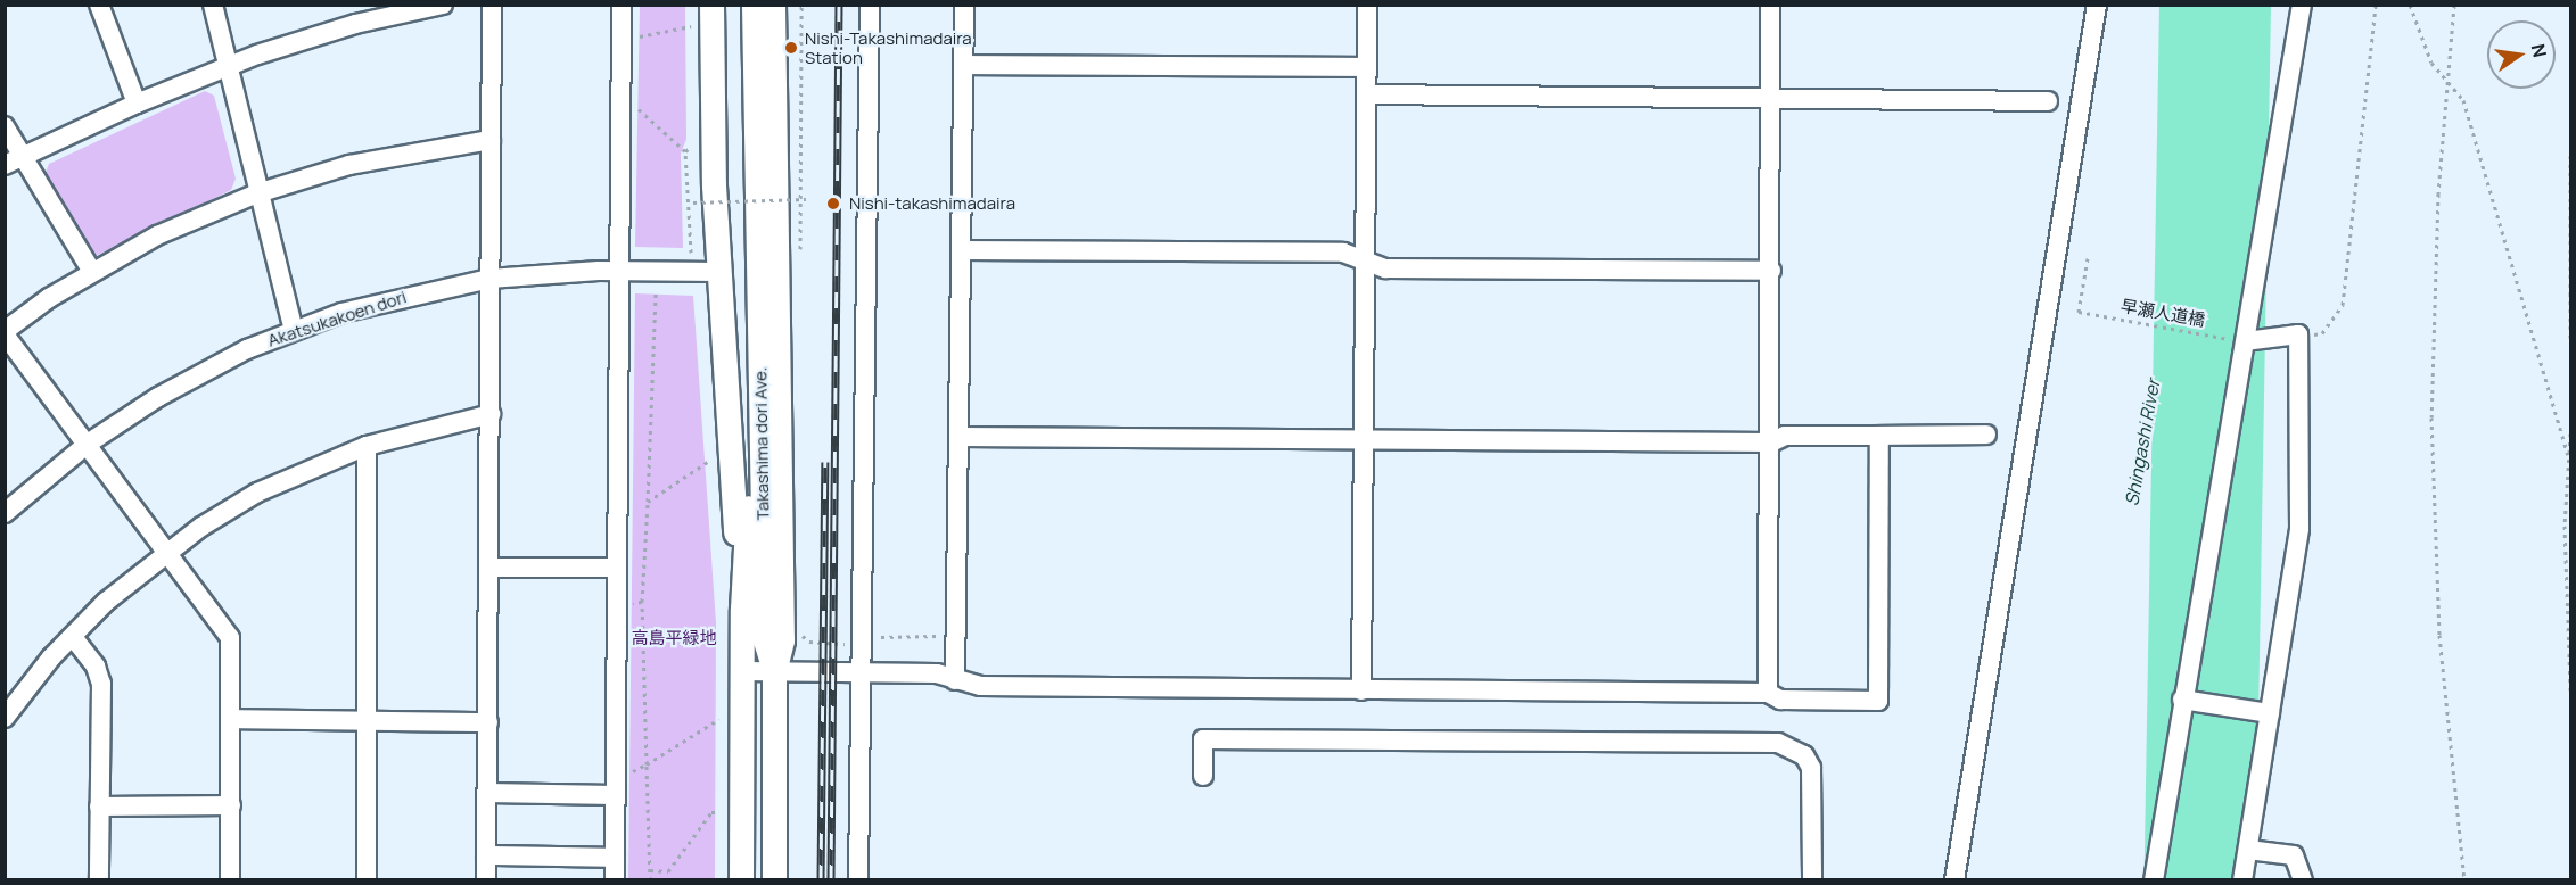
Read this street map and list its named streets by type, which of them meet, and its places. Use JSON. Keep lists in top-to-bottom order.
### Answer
{
  "streets": {
    "main road": ["Takashima dori Ave."],
    "street": ["Akatsukakoen dori"],
    "path": ["早瀬人道橋"]
  },
  "water": ["Shingashi River"],
  "parks": ["高島平緑地"],
  "places": ["Nishi-Takashimadaira Station", "Nishi-takashimadaira"],
  "north": "right"
}
